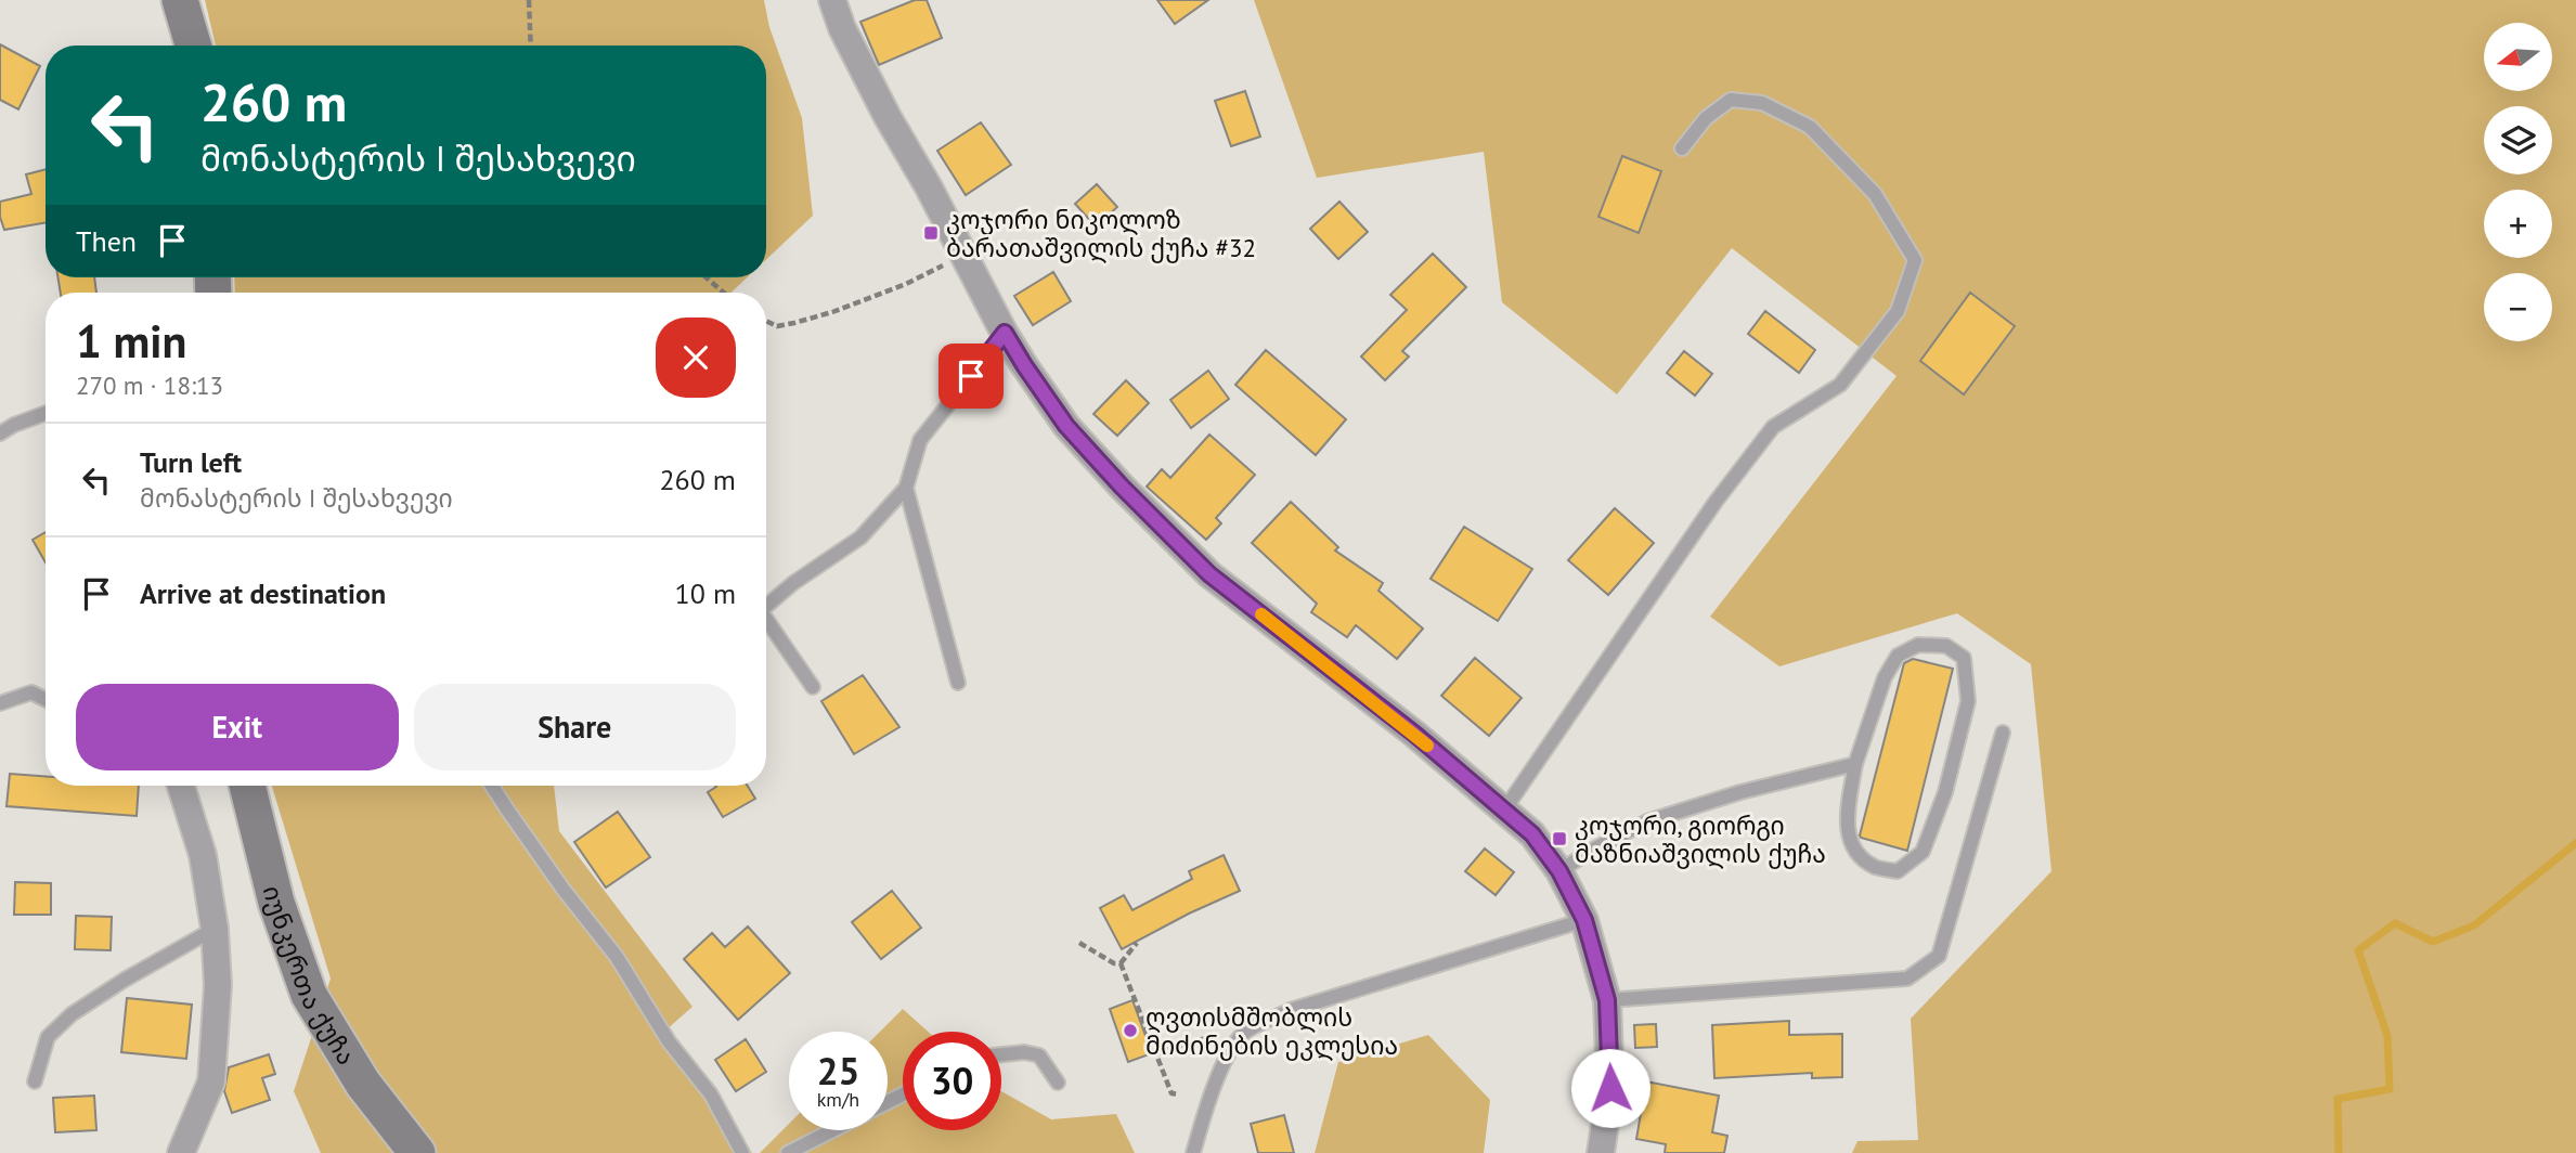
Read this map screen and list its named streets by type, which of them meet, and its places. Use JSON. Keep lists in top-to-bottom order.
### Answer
{
  "streets": {
    "main road": ["იუნკერთა ქუჩა"]
  },
  "places": {
    "transit": ["კოჯორი ნიკოლოზ ბარათაშვილის ქუჩა #32", "კოჯორი, გიორგი მაზნიაშვილის ქუჩა"],
    "other": ["ღვთისმშობლის მიძინების ეკლესია"]
  },
  "north": "left",
  "page": {
    "map_buttons": ["+", "−"],
    "turn": ["260 m", "მონასტერის I შესახვევი"],
    "then": "Then",
    "heading": ["1 min", "270 m · 18:13"],
    "list": [
      {
        "name": "Turn left",
        "note": "მონასტერის I შესახვევი",
        "value": "260 m"
      },
      {
        "name": "Arrive at destination",
        "value": "10 m"
      }
    ],
    "buttons": ["Exit", "Share"],
    "speed": "25 km/h",
    "limit": "30"
  }
}
